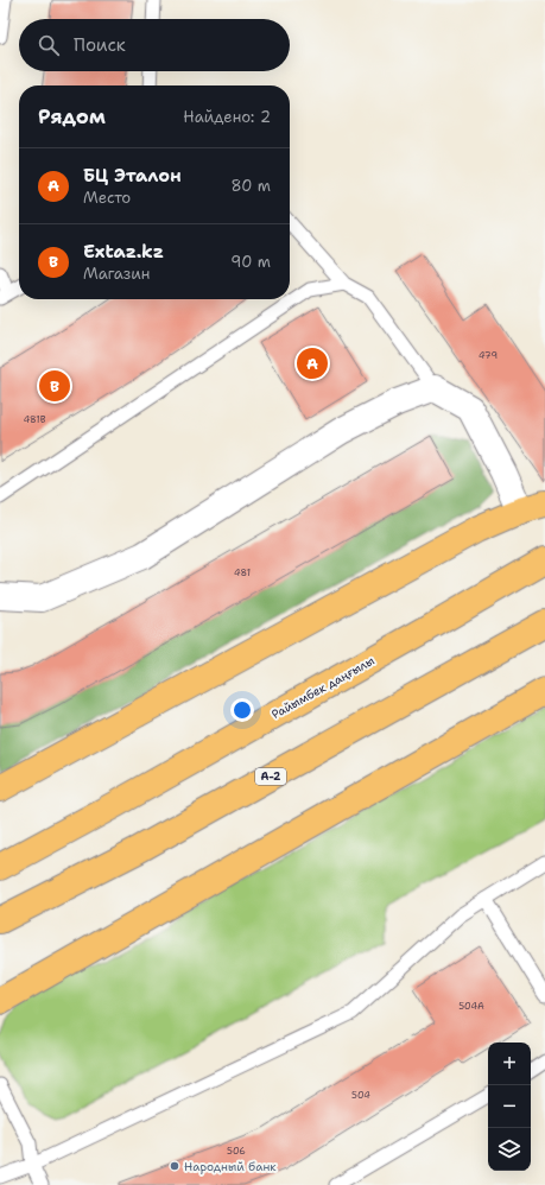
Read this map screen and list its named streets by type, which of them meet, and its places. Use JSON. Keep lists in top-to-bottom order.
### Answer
{
  "streets": {
    "main road": ["Райымбек даңғылы", "A-2"]
  },
  "places": ["Народный банк"],
  "house_numbers": [
    "479",
    "481В",
    "481",
    "504А",
    "504",
    "506"
  ],
  "page": {
    "search": "Поиск",
    "heading": ["Рядом", "Найдено: 2"],
    "list": [
      {
        "mark": "A",
        "name": "БЦ Эталон",
        "note": "Место",
        "value": "80 m"
      },
      {
        "mark": "B",
        "name": "Extaz.kz",
        "note": "Магазин",
        "value": "90 m"
      }
    ],
    "pins": ["A", "B"],
    "map_buttons": ["+", "−"]
  }
}
